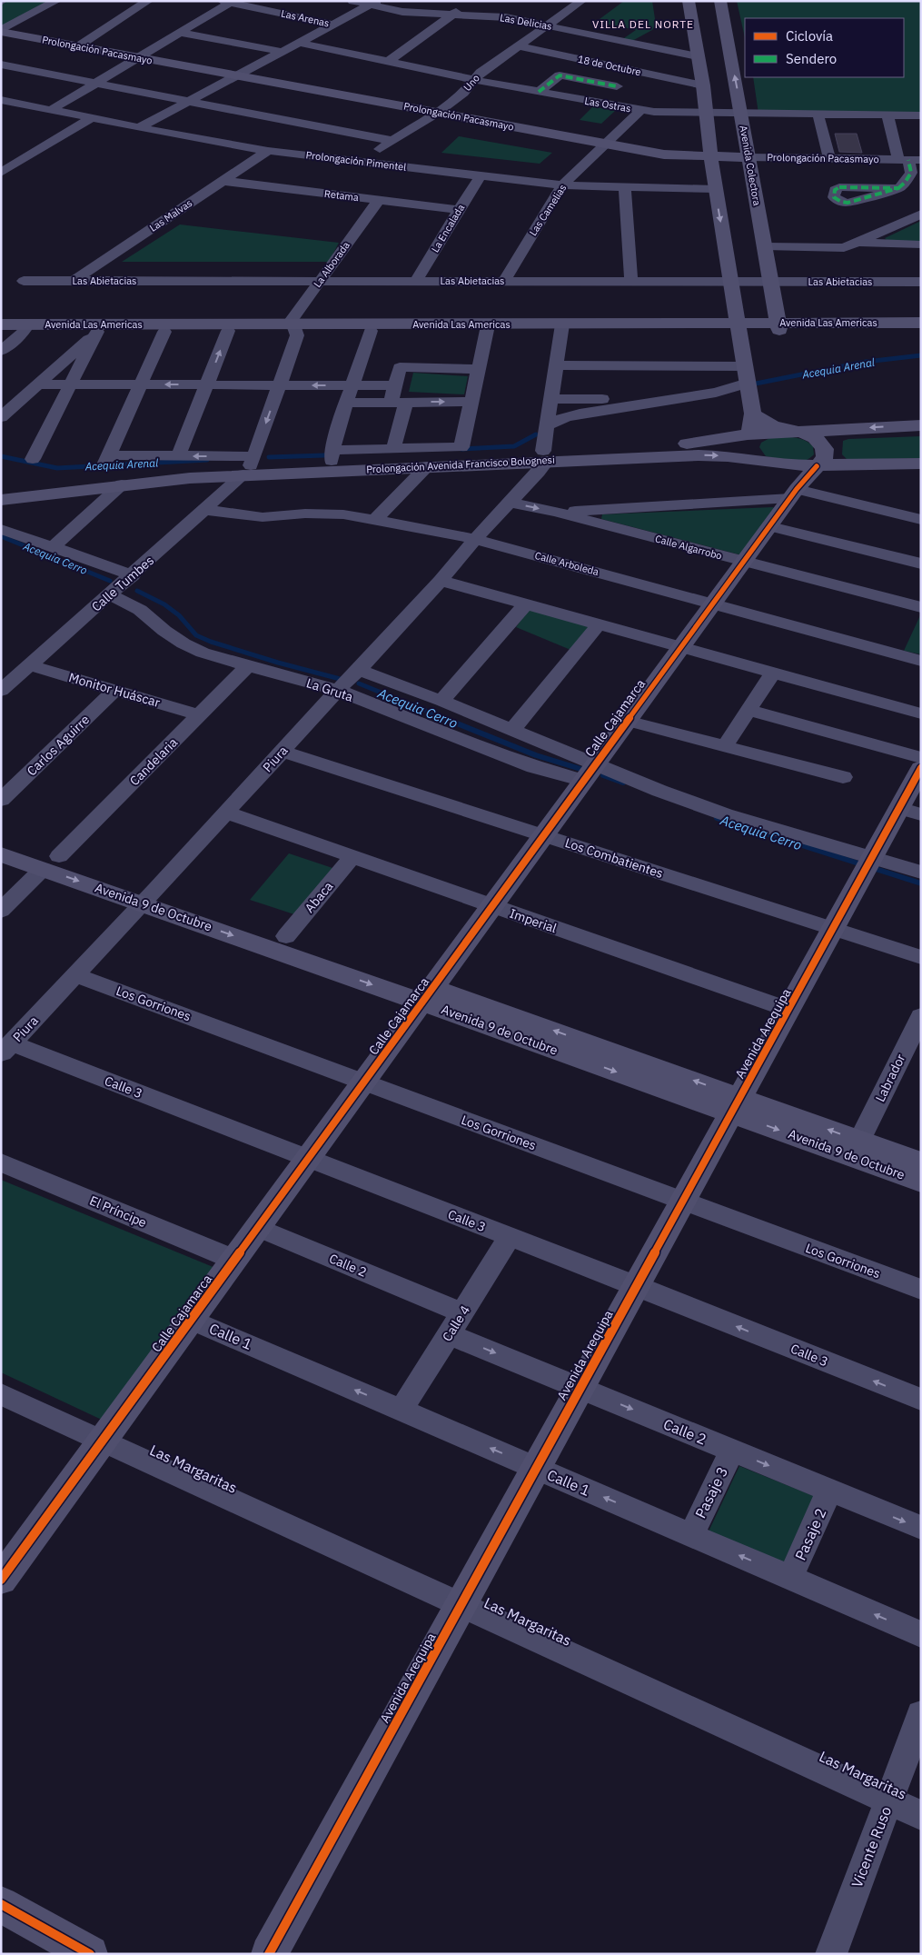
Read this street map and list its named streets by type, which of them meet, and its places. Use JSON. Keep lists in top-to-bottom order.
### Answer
{
  "streets": {
    "street": [
      "Las Arenas",
      "Las Delicias",
      "Prolongación Pacasmayo",
      "18 de Octubre",
      "Uno",
      "Las Ostras",
      "Prolongación Pimentel",
      "Avenida Colectora",
      "Retama",
      "Las Camelias",
      "Las Malvas",
      "La Encalada",
      "La Alborada",
      "Las Abietacias",
      "Avenida Las Americas",
      "Prolongación Avenida Francisco Bolognesi",
      "Calle Algarrobo",
      "Calle Arboleda",
      "Calle Tumbes",
      "Monitor Huáscar",
      "La Gruta",
      "Calle Cajamarca",
      "Carlos Aguirre",
      "Piura",
      "Candelaria",
      "Los Combatientes",
      "Abaca",
      "Avenida 9 de Octubre",
      "Imperial",
      "Los Gorriones",
      "Avenida Arequipa",
      "Labrador",
      "Calle 3",
      "El Príncipe",
      "Calle 2",
      "Calle 4",
      "Calle 1",
      "Las Margaritas",
      "Pasaje 3",
      "Pasaje 2",
      "Vicente Ruso"
    ]
  },
  "crossings": [
    ["Las Delicias", "Uno"],
    ["Prolongación Pacasmayo", "Uno"],
    ["Prolongación Pacasmayo", "Avenida Colectora"],
    ["Prolongación Pacasmayo", "Las Camelias"],
    ["18 de Octubre", "Uno"],
    ["Uno", "Las Ostras"],
    ["Uno", "Prolongación Pimentel"],
    ["Las Ostras", "Avenida Colectora"],
    ["Las Ostras", "Las Camelias"],
    ["Prolongación Pimentel", "Las Camelias"],
    ["Prolongación Pimentel", "Las Malvas"],
    ["Prolongación Pimentel", "La Encalada"],
    ["Avenida Colectora", "Las Abietacias"],
    ["Avenida Colectora", "Avenida Las Americas"],
    ["Retama", "Las Malvas"],
    ["Retama", "La Encalada"],
    ["Retama", "La Alborada"],
    ["Las Camelias", "Las Abietacias"],
    ["Las Malvas", "Las Abietacias"],
    ["La Encalada", "Las Abietacias"],
    ["La Alborada", "Las Abietacias"],
    ["La Alborada", "Avenida Las Americas"],
    ["Prolongación Avenida Francisco Bolognesi", "Calle Tumbes"],
    ["Prolongación Avenida Francisco Bolognesi", "Calle Cajamarca"],
    ["Prolongación Avenida Francisco Bolognesi", "Piura"],
    ["Calle Algarrobo", "Calle Cajamarca"],
    ["Calle Algarrobo", "Piura"],
    ["Calle Arboleda", "Calle Tumbes"],
    ["Calle Arboleda", "Calle Cajamarca"],
    ["Calle Arboleda", "Piura"],
    ["Calle Tumbes", "Monitor Huáscar"],
    ["Calle Tumbes", "La Gruta"],
    ["Monitor Huáscar", "Carlos Aguirre"],
    ["Monitor Huáscar", "Candelaria"],
    ["La Gruta", "Calle Cajamarca"],
    ["La Gruta", "Piura"],
    ["La Gruta", "Candelaria"],
    ["Calle Cajamarca", "Los Combatientes"],
    ["Calle Cajamarca", "Avenida 9 de Octubre"],
    ["Calle Cajamarca", "Imperial"],
    ["Calle Cajamarca", "Los Gorriones"],
    ["Calle Cajamarca", "Calle 3"],
    ["Calle Cajamarca", "El Príncipe"],
    ["Calle Cajamarca", "Calle 2"],
    ["Calle Cajamarca", "Calle 1"],
    ["Calle Cajamarca", "Las Margaritas"],
    ["Piura", "Los Combatientes"],
    ["Piura", "Avenida 9 de Octubre"],
    ["Piura", "Imperial"],
    ["Piura", "Los Gorriones"],
    ["Piura", "Calle 3"],
    ["Candelaria", "Avenida 9 de Octubre"],
    ["Los Combatientes", "Avenida Arequipa"],
    ["Abaca", "Avenida 9 de Octubre"],
    ["Abaca", "Imperial"],
    ["Avenida 9 de Octubre", "Avenida Arequipa"],
    ["Avenida 9 de Octubre", "Labrador"],
    ["Imperial", "Avenida Arequipa"],
    ["Los Gorriones", "Avenida Arequipa"],
    ["Avenida Arequipa", "Calle 3"],
    ["Avenida Arequipa", "Calle 2"],
    ["Avenida Arequipa", "Calle 1"],
    ["Avenida Arequipa", "Las Margaritas"],
    ["Calle 3", "Calle 4"],
    ["Calle 2", "Calle 4"],
    ["Calle 2", "Pasaje 3"],
    ["Calle 2", "Pasaje 2"],
    ["Calle 4", "Calle 1"],
    ["Calle 1", "Pasaje 3"],
    ["Calle 1", "Pasaje 2"],
    ["Las Margaritas", "Vicente Ruso"]
  ],
  "one_way": ["Calle 2", "Calle 1"],
  "districts": ["VILLA DEL NORTE"],
  "water": ["Acequia Arenal", "Acequia Cerro"],
  "legend": ["Ciclovía", "Sendero"]
}
